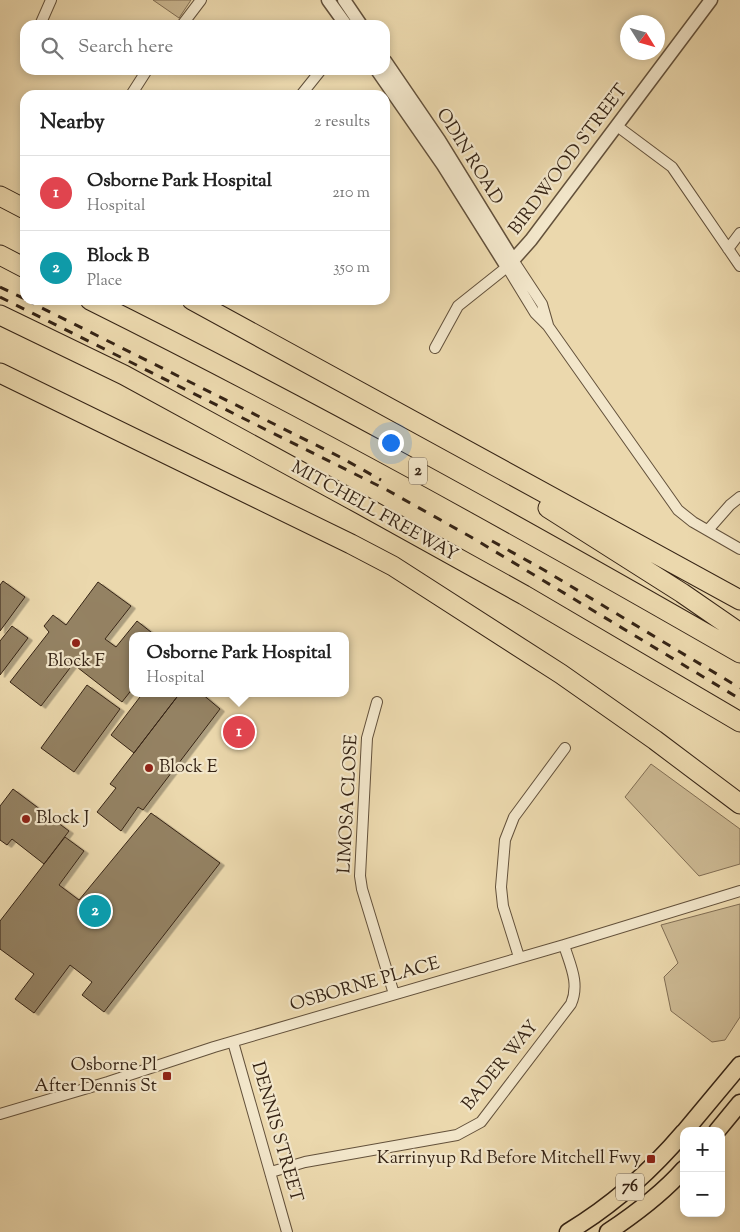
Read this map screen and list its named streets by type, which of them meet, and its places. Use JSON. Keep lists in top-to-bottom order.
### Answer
{
  "streets": {
    "highway": ["2", "MITCHELL FREEWAY", "76"],
    "street": [
      "ODIN ROAD",
      "BIRDWOOD STREET",
      "LIMOSA CLOSE",
      "OSBORNE PLACE",
      "BADER WAY",
      "DENNIS STREET"
    ]
  },
  "crossings": [
    ["ODIN ROAD", "BIRDWOOD STREET"],
    ["LIMOSA CLOSE", "OSBORNE PLACE"],
    ["OSBORNE PLACE", "BADER WAY"],
    ["OSBORNE PLACE", "DENNIS STREET"],
    ["BADER WAY", "DENNIS STREET"]
  ],
  "places": {
    "other": ["Block F", "Block E", "Block J"],
    "transit": ["Osborne Pl After Dennis St", "Karrinyup Rd Before Mitchell Fwy"]
  },
  "north": "bottom right",
  "page": {
    "search": "Search here",
    "heading": ["Nearby", "2 results"],
    "list": [
      {
        "mark": "1",
        "name": "Osborne Park Hospital",
        "note": "Hospital",
        "value": "210 m"
      },
      {
        "mark": "2",
        "name": "Block B",
        "note": "Place",
        "value": "350 m"
      }
    ],
    "popup": ["Osborne Park Hospital", "Hospital"],
    "pins": ["1", "2"],
    "map_buttons": ["+", "−"]
  }
}
